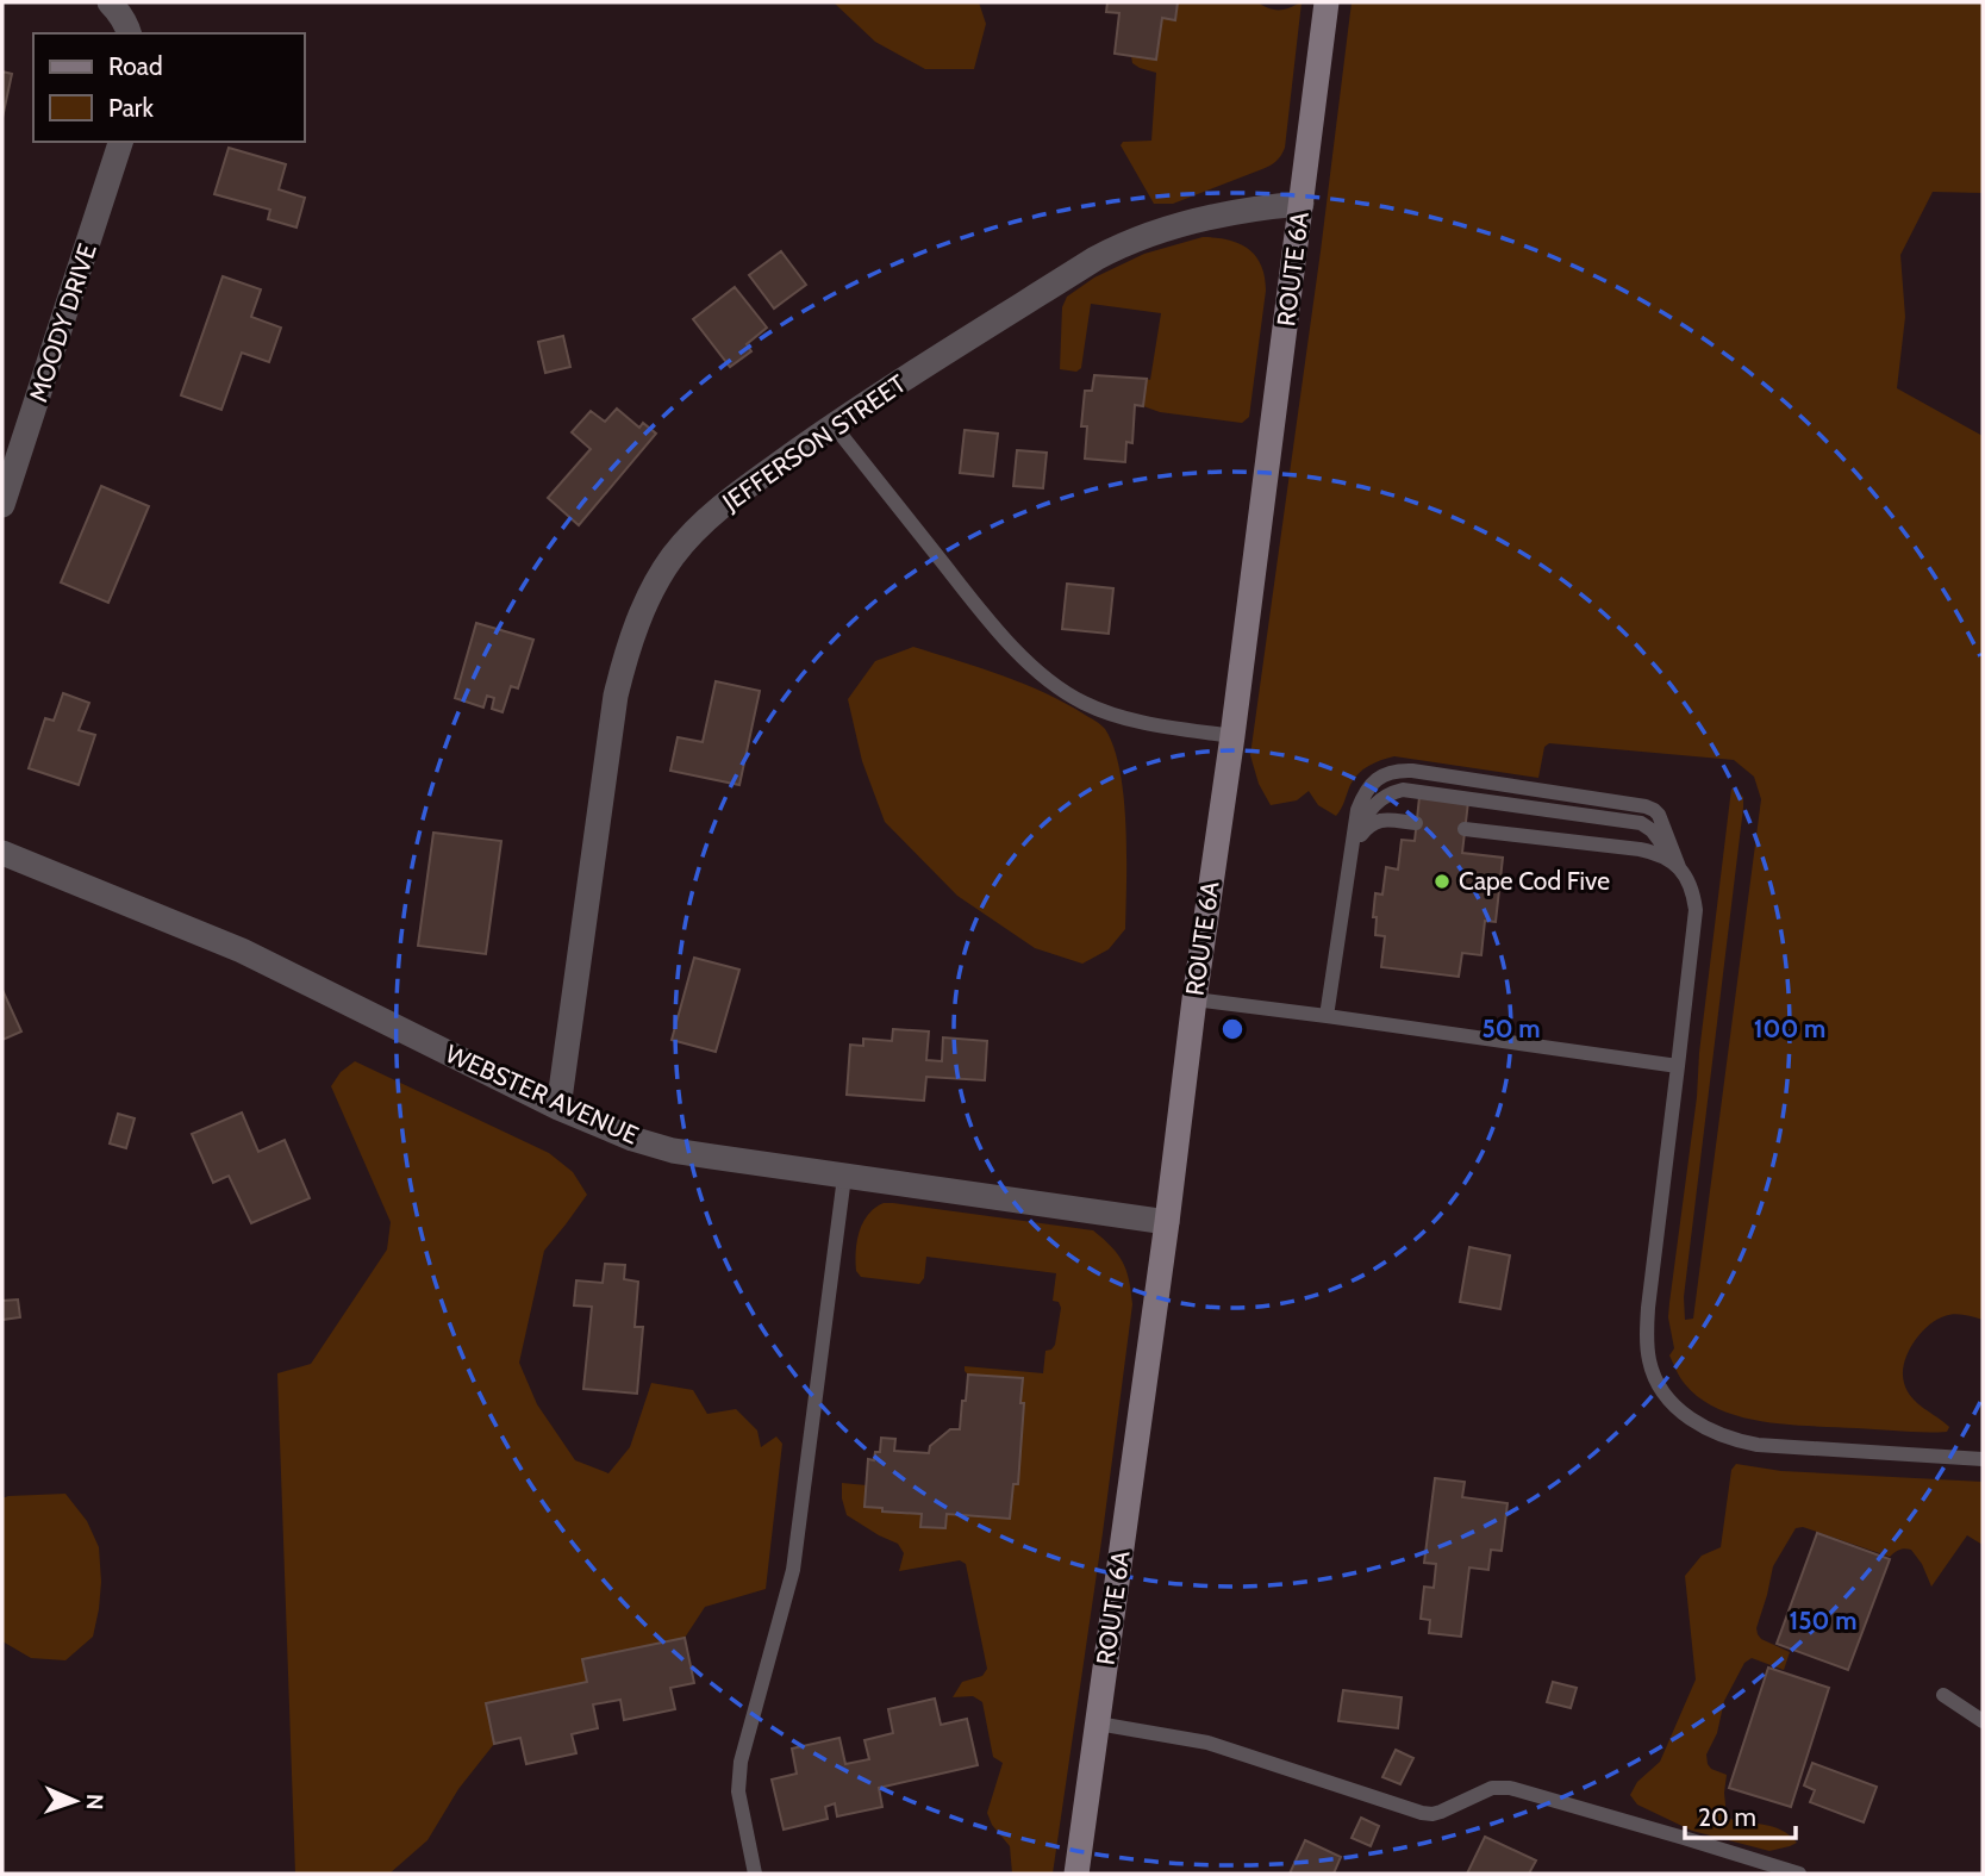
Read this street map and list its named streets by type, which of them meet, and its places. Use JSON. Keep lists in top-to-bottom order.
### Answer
{
  "streets": {
    "main road": ["ROUTE 6A"],
    "street": ["MOODY DRIVE", "JEFFERSON STREET", "WEBSTER AVENUE"]
  },
  "crossings": [
    ["ROUTE 6A", "JEFFERSON STREET"],
    ["ROUTE 6A", "WEBSTER AVENUE"],
    ["JEFFERSON STREET", "WEBSTER AVENUE"]
  ],
  "places": ["Cape Cod Five"],
  "legend": ["Road", "Park"],
  "scale_bar": "20 m",
  "north": "right",
  "rings": ["50 m", "100 m", "150 m"]
}
